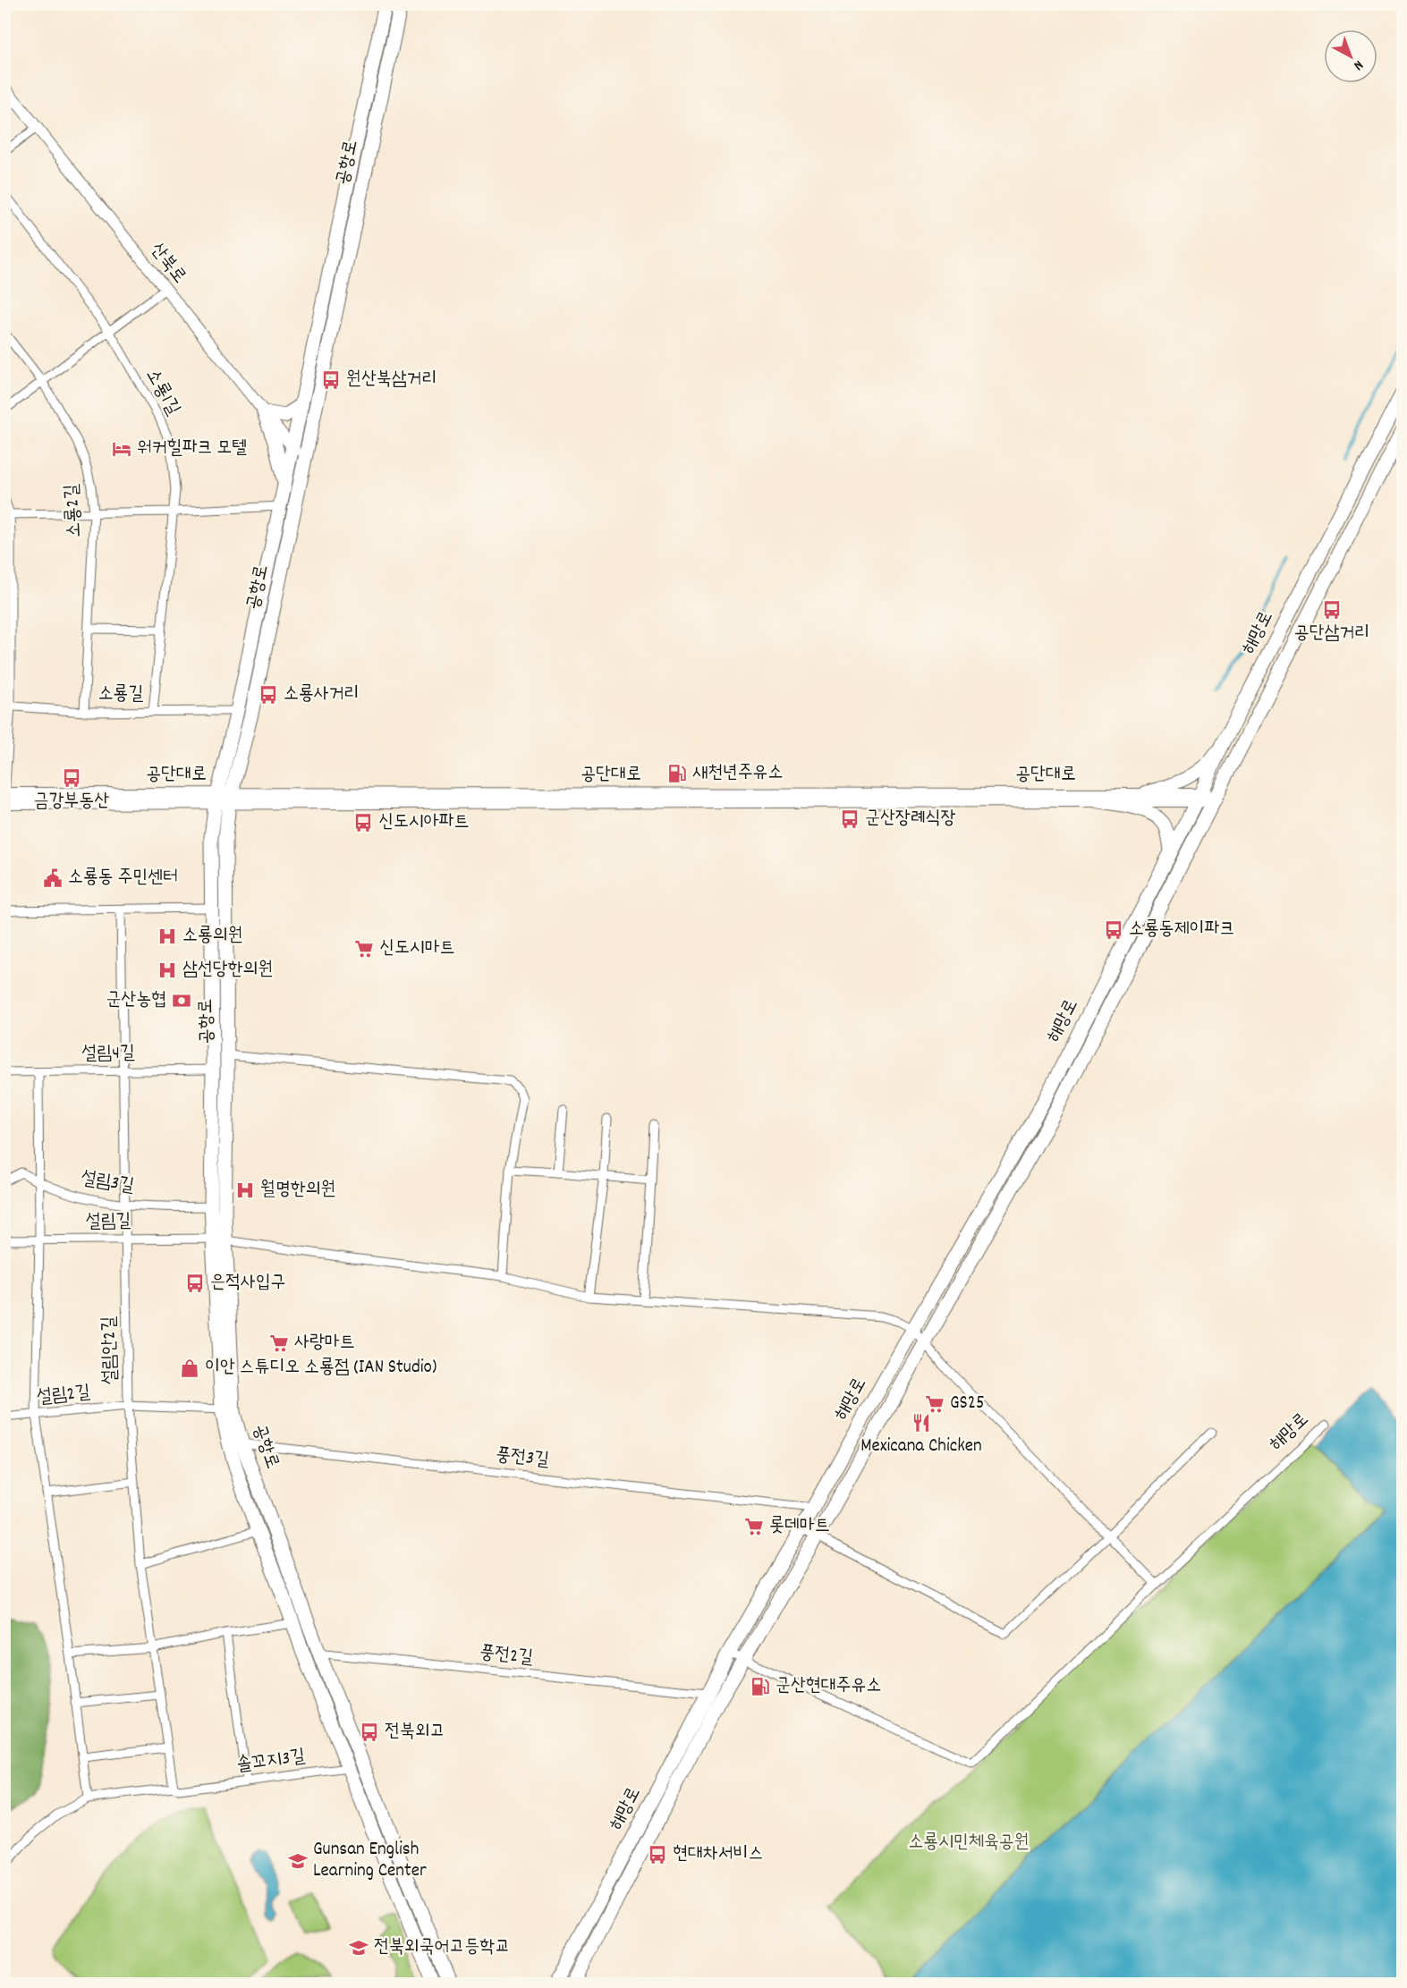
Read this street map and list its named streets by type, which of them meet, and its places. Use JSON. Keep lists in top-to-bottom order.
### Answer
{
  "streets": {
    "main road": ["공항로", "해망로"],
    "street": [
      "산북로",
      "소룡1길",
      "소룡2길",
      "소룡길",
      "공단대로",
      "설림4길",
      "설림3길",
      "설림길",
      "설림안2길",
      "설림2길",
      "풍전3길",
      "풍전2길",
      "솔꼬지3길"
    ]
  },
  "crossings": [
    ["공항로", "산북로"],
    ["공항로", "소룡길"],
    ["공항로", "공단대로"],
    ["공항로", "설림4길"],
    ["공항로", "설림3길"],
    ["공항로", "설림길"],
    ["공항로", "설림2길"],
    ["공항로", "풍전3길"],
    ["공항로", "풍전2길"],
    ["공항로", "솔꼬지3길"],
    ["소룡1길", "소룡길"],
    ["소룡2길", "소룡길"],
    ["해망로", "공단대로"],
    ["해망로", "설림길"],
    ["해망로", "풍전3길"],
    ["해망로", "풍전2길"],
    ["설림4길", "설림안2길"],
    ["설림3길", "설림안2길"],
    ["설림길", "설림안2길"],
    ["설림안2길", "설림2길"],
    ["설림안2길", "솔꼬지3길"]
  ],
  "parks": ["소룡시민체육공원"],
  "places": {
    "bus stop": [
      "원산북삼거리",
      "공단삼거리",
      "소룡사거리",
      "금강부동산",
      "군산장례식장",
      "신도시아파트",
      "소룡동제이파크",
      "은적사입구",
      "전북외고",
      "현대차서비스"
    ],
    "hotel": ["워커힐파크 모텔"],
    "fuel station": ["새천년주유소", "군산현대주유소"],
    "public building": ["소룡동 주민센터"],
    "hospital": ["소룡의원", "삼선당한의원", "월명한의원"],
    "supermarket": [
      "신도시마트",
      "사랑마트",
      "GS25",
      "롯데마트"
    ],
    "bank": ["군산농협"],
    "shop": ["이안 스튜디오 소룡점 (IAN Studio)"],
    "restaurant": ["Mexicana Chicken"],
    "school or university": ["Gunsan English Learning Center", "전북외국어고등학교"]
  },
  "north": "bottom right"
}
